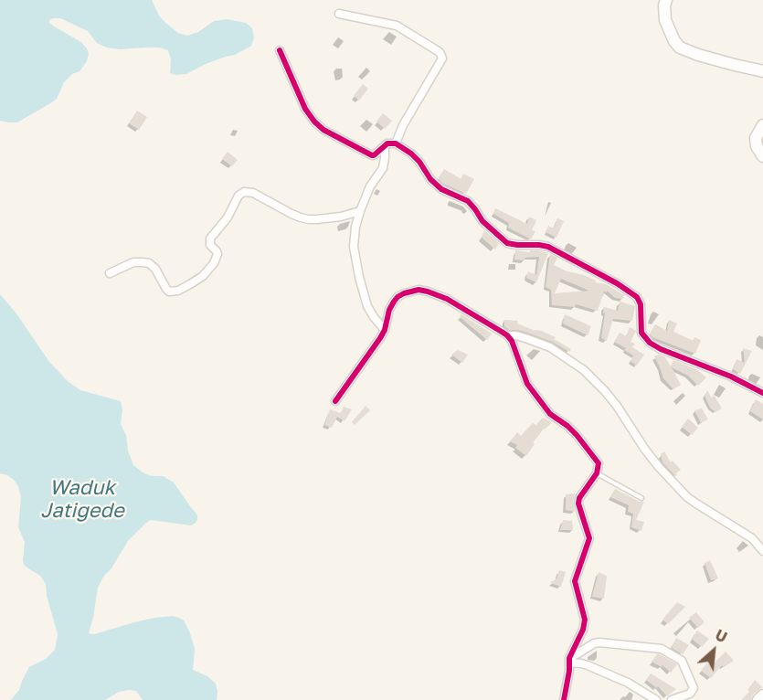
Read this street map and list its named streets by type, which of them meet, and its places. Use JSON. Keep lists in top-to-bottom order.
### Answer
{
  "water": ["Waduk Jatigede"],
  "north": "top right"
}
